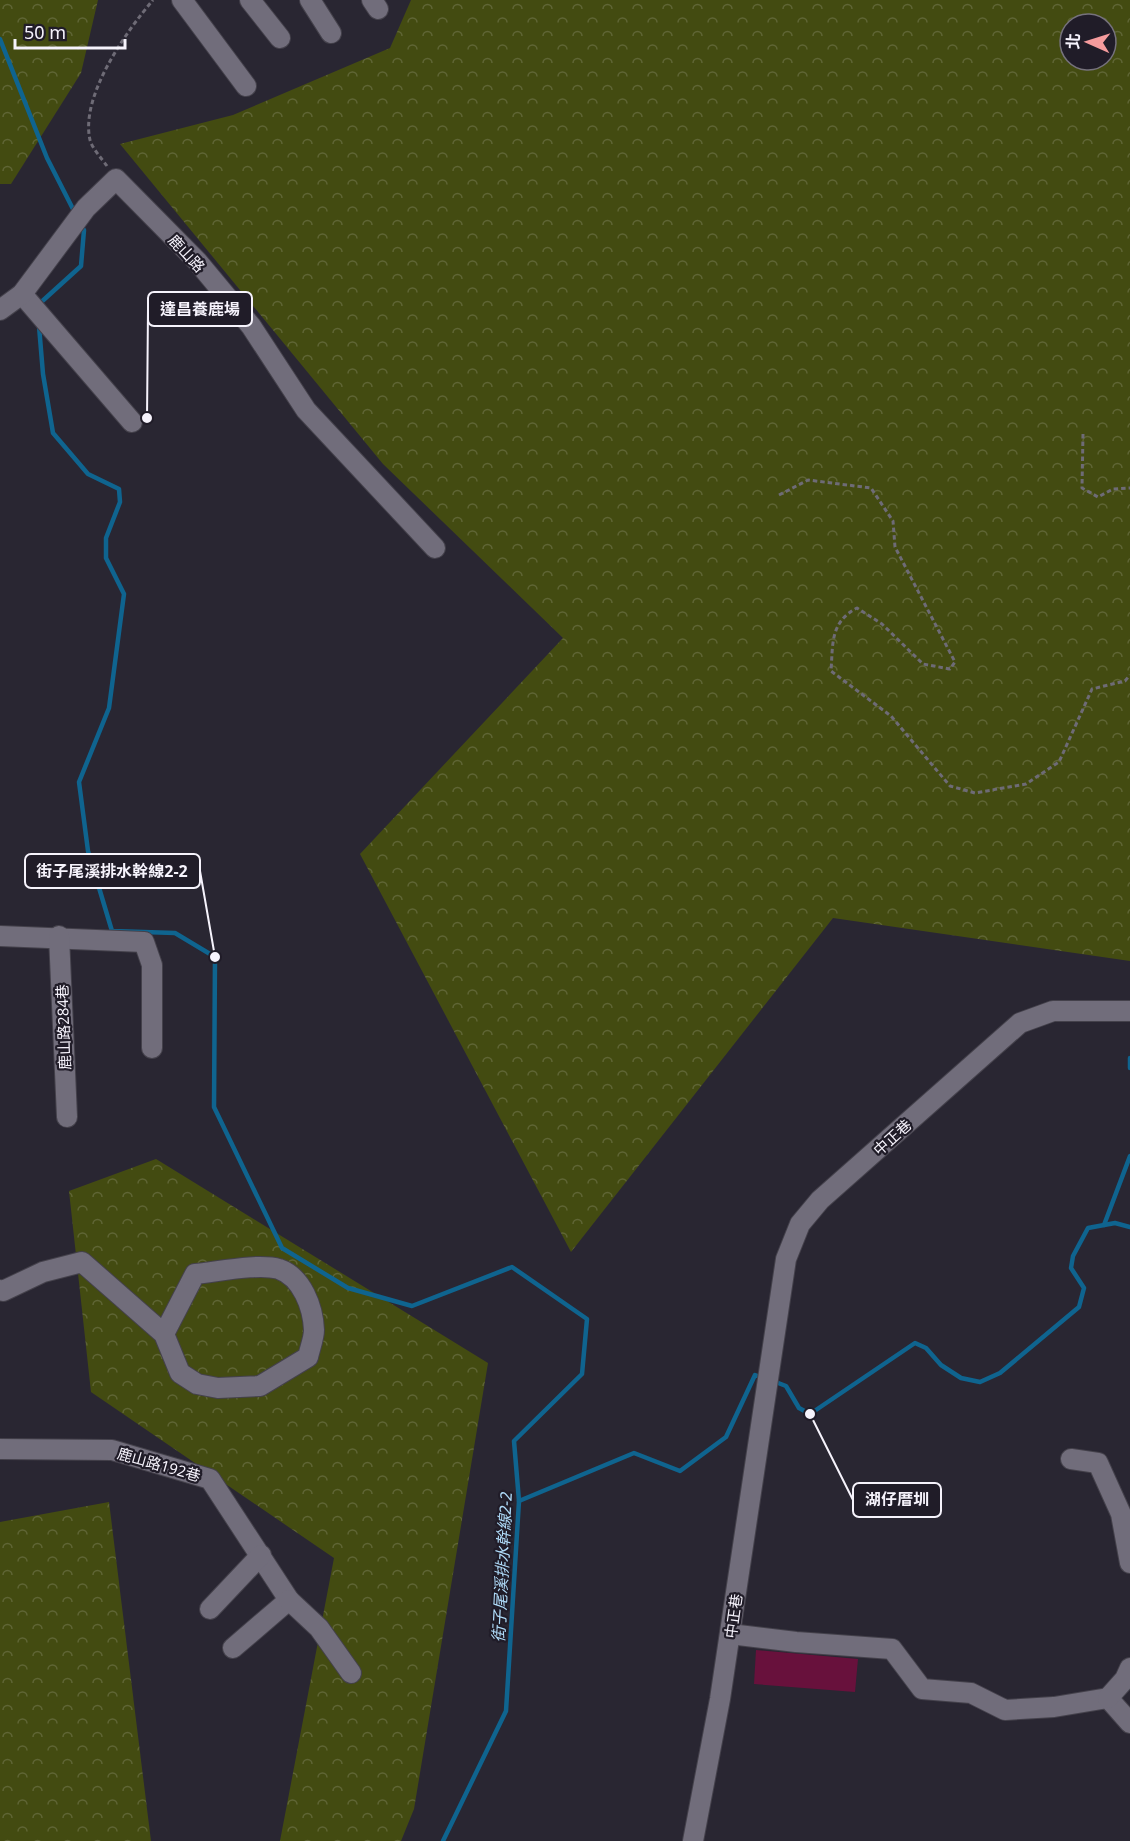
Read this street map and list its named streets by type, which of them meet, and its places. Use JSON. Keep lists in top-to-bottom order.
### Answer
{
  "streets": {
    "street": [
      "鹿山路",
      "鹿山路284巷",
      "中正巷",
      "鹿山路192巷"
    ]
  },
  "water": ["街子尾溪排水幹線2-2"],
  "places": ["達昌養鹿場", "街子尾溪排水幹線2-2", "湖仔厝圳"],
  "scale_bar": "50 m",
  "north": "left"
}
